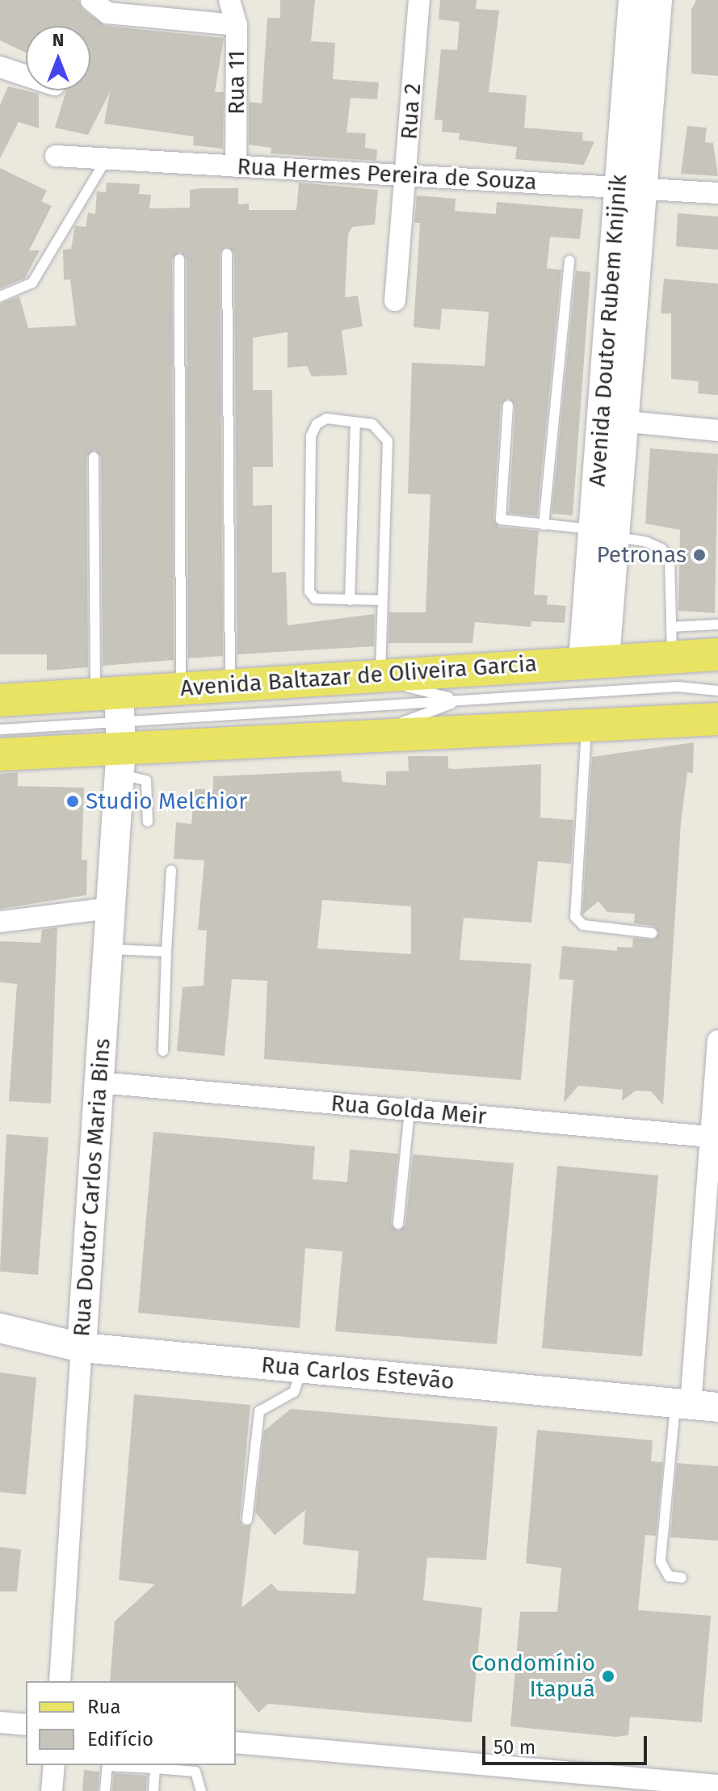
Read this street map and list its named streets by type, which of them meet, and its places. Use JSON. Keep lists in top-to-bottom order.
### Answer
{
  "streets": {
    "main road": ["Avenida Baltazar de Oliveira Garcia"],
    "street": [
      "Rua 11",
      "Rua 2",
      "Rua Hermes Pereira de Souza",
      "Avenida Doutor Rubem Knijnik",
      "Rua Golda Meir",
      "Rua Doutor Carlos Maria Bins",
      "Rua Carlos Estevão"
    ]
  },
  "crossings": [
    ["Rua 11", "Rua Hermes Pereira de Souza"],
    ["Rua 2", "Rua Hermes Pereira de Souza"],
    ["Rua Hermes Pereira de Souza", "Avenida Doutor Rubem Knijnik"],
    ["Avenida Doutor Rubem Knijnik", "Avenida Baltazar de Oliveira Garcia"],
    ["Avenida Baltazar de Oliveira Garcia", "Rua Doutor Carlos Maria Bins"],
    ["Rua Golda Meir", "Rua Doutor Carlos Maria Bins"],
    ["Rua Doutor Carlos Maria Bins", "Rua Carlos Estevão"]
  ],
  "places": ["Petronas", "Studio Melchior", "Condomínio Itapuã"],
  "legend": ["Rua", "Edifício"],
  "scale_bar": "50 m",
  "north": "top"
}
